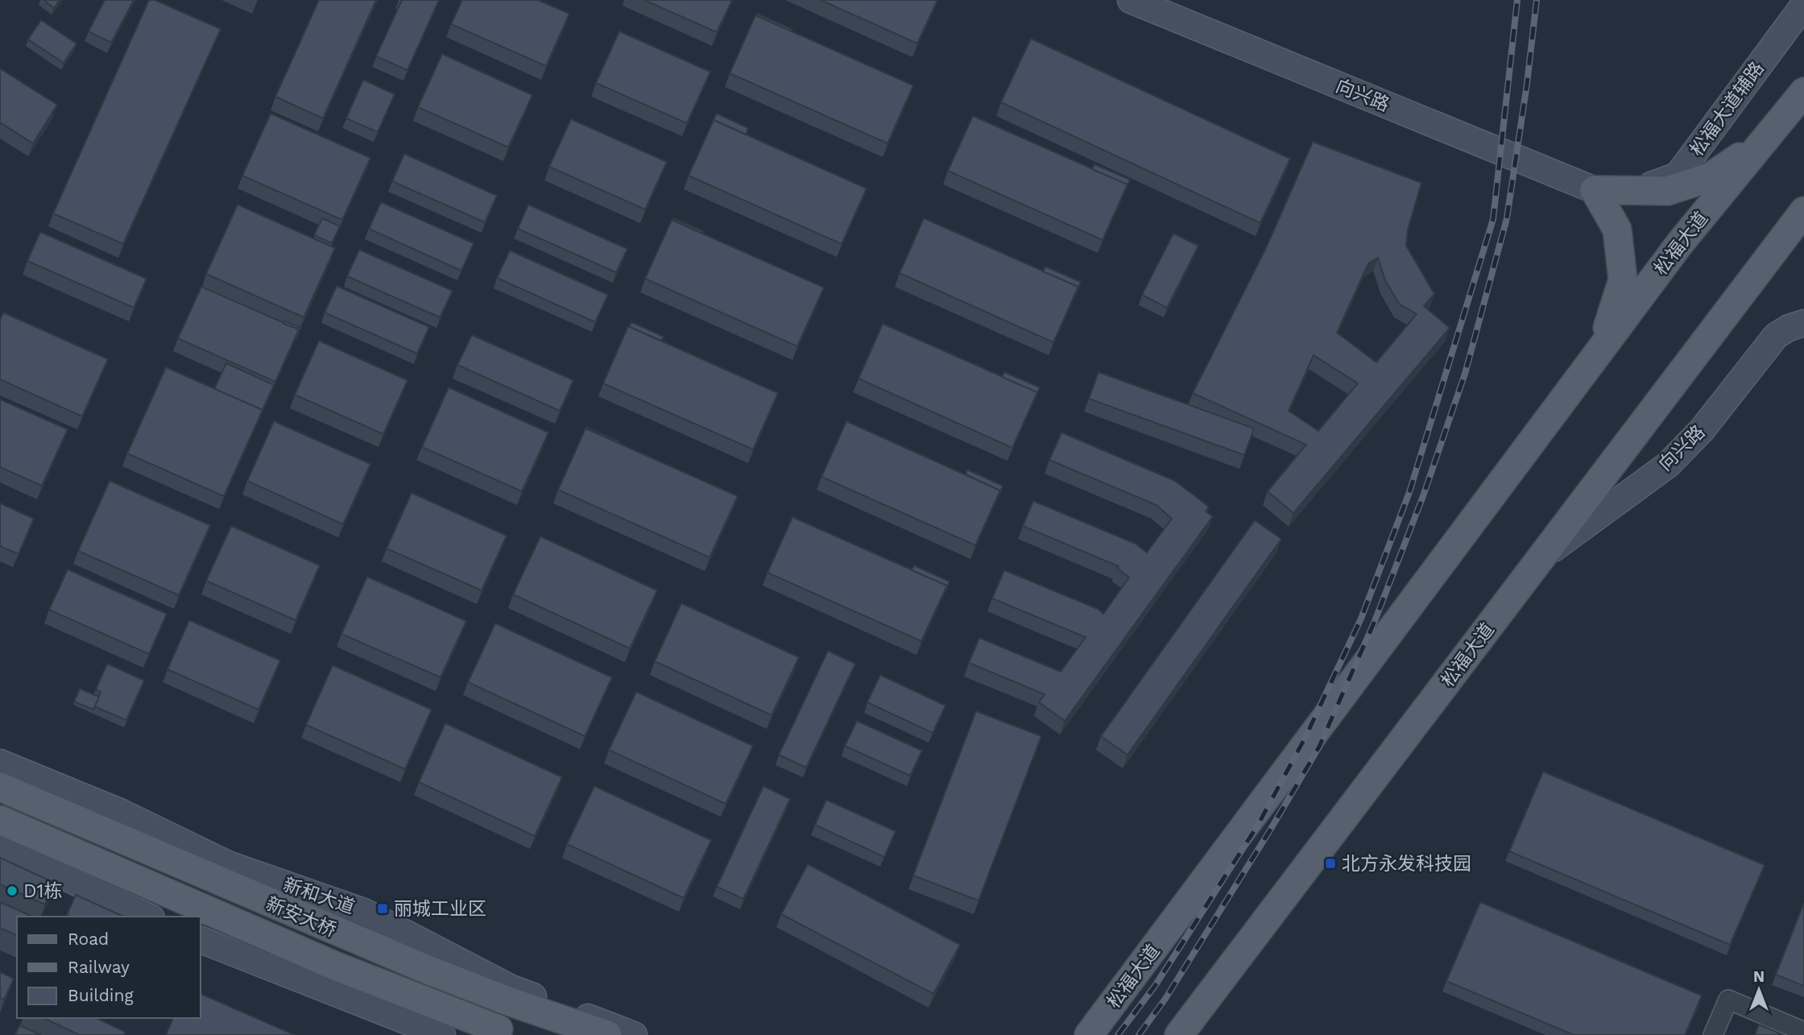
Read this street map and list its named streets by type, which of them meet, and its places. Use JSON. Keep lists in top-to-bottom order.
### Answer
{
  "streets": {
    "main road": [
      "向兴路",
      "松福大道辅路",
      "松福大道",
      "新和大道",
      "新安大桥"
    ]
  },
  "crossings": [
    ["向兴路", "松福大道"],
    ["松福大道辅路", "松福大道"]
  ],
  "places": {
    "transit": ["北方永发科技园", "丽城工业区"],
    "other": ["D1栋"]
  },
  "legend": ["Road", "Railway", "Building"],
  "north": "top"
}
